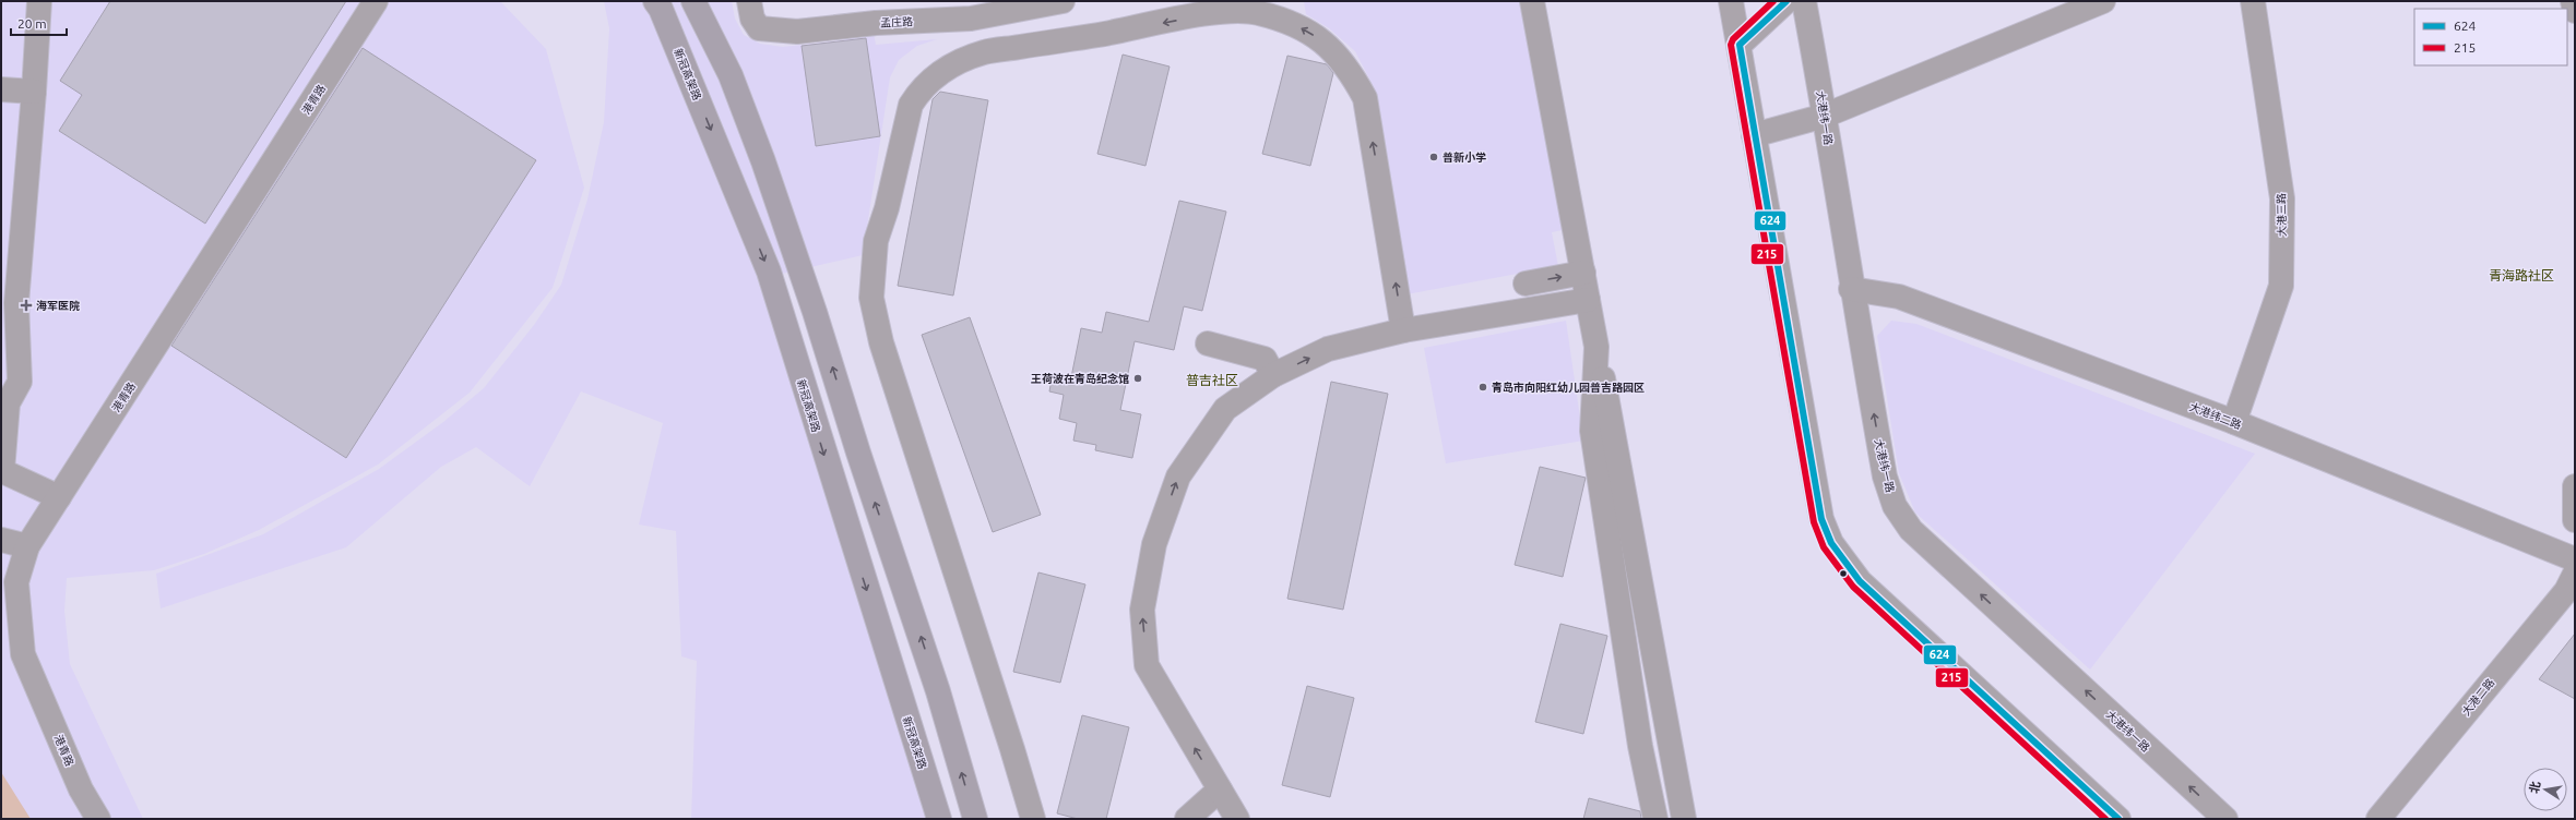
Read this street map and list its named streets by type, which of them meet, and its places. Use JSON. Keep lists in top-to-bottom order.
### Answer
{
  "streets": {
    "highway": ["新冠高架路"],
    "street": [
      "孟庄路",
      "港青路",
      "大港纬一路",
      "大港三路",
      "大港纬二路",
      "大港二路"
    ]
  },
  "crossings": [
    ["大港纬一路", "大港纬二路"],
    ["大港三路", "大港纬二路"]
  ],
  "districts": ["青海路社区", "普吉社区"],
  "places": {
    "other": ["普新小学", "王荷波在青岛纪念馆", "青岛市向阳红幼儿园普吉路园区"],
    "health": ["海军医院"]
  },
  "lines": ["transit line 624", "transit line 215"],
  "legend": ["624", "215"],
  "scale_bar": "20 m",
  "north": "left"
}
